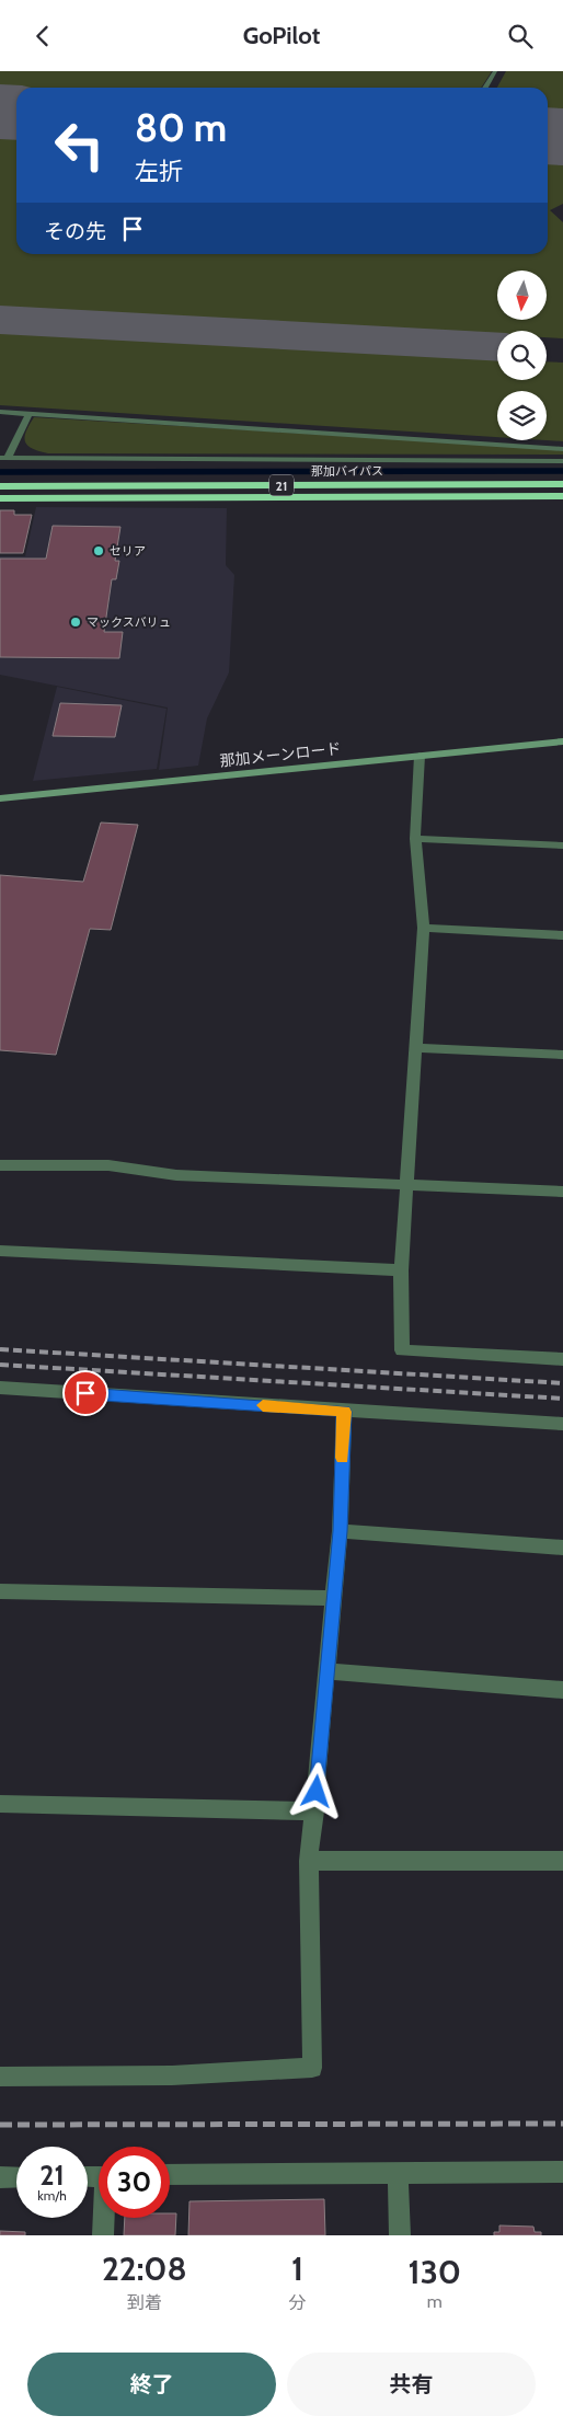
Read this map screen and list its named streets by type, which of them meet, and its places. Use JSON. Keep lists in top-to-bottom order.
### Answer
{
  "streets": {
    "highway": ["那加バイパス", "21"],
    "street": ["那加メーンロード"]
  },
  "places": ["セリア", "マックスバリュ"],
  "north": "bottom",
  "page": {
    "header": "GoPilot",
    "turn": ["80 m", "左折"],
    "then": "その先",
    "speed": "21 km/h",
    "limit": "30",
    "eta": [
      "22:08",
      "到着",
      "1",
      "分",
      "130",
      "m"
    ],
    "buttons": ["終了", "共有"]
  }
}
